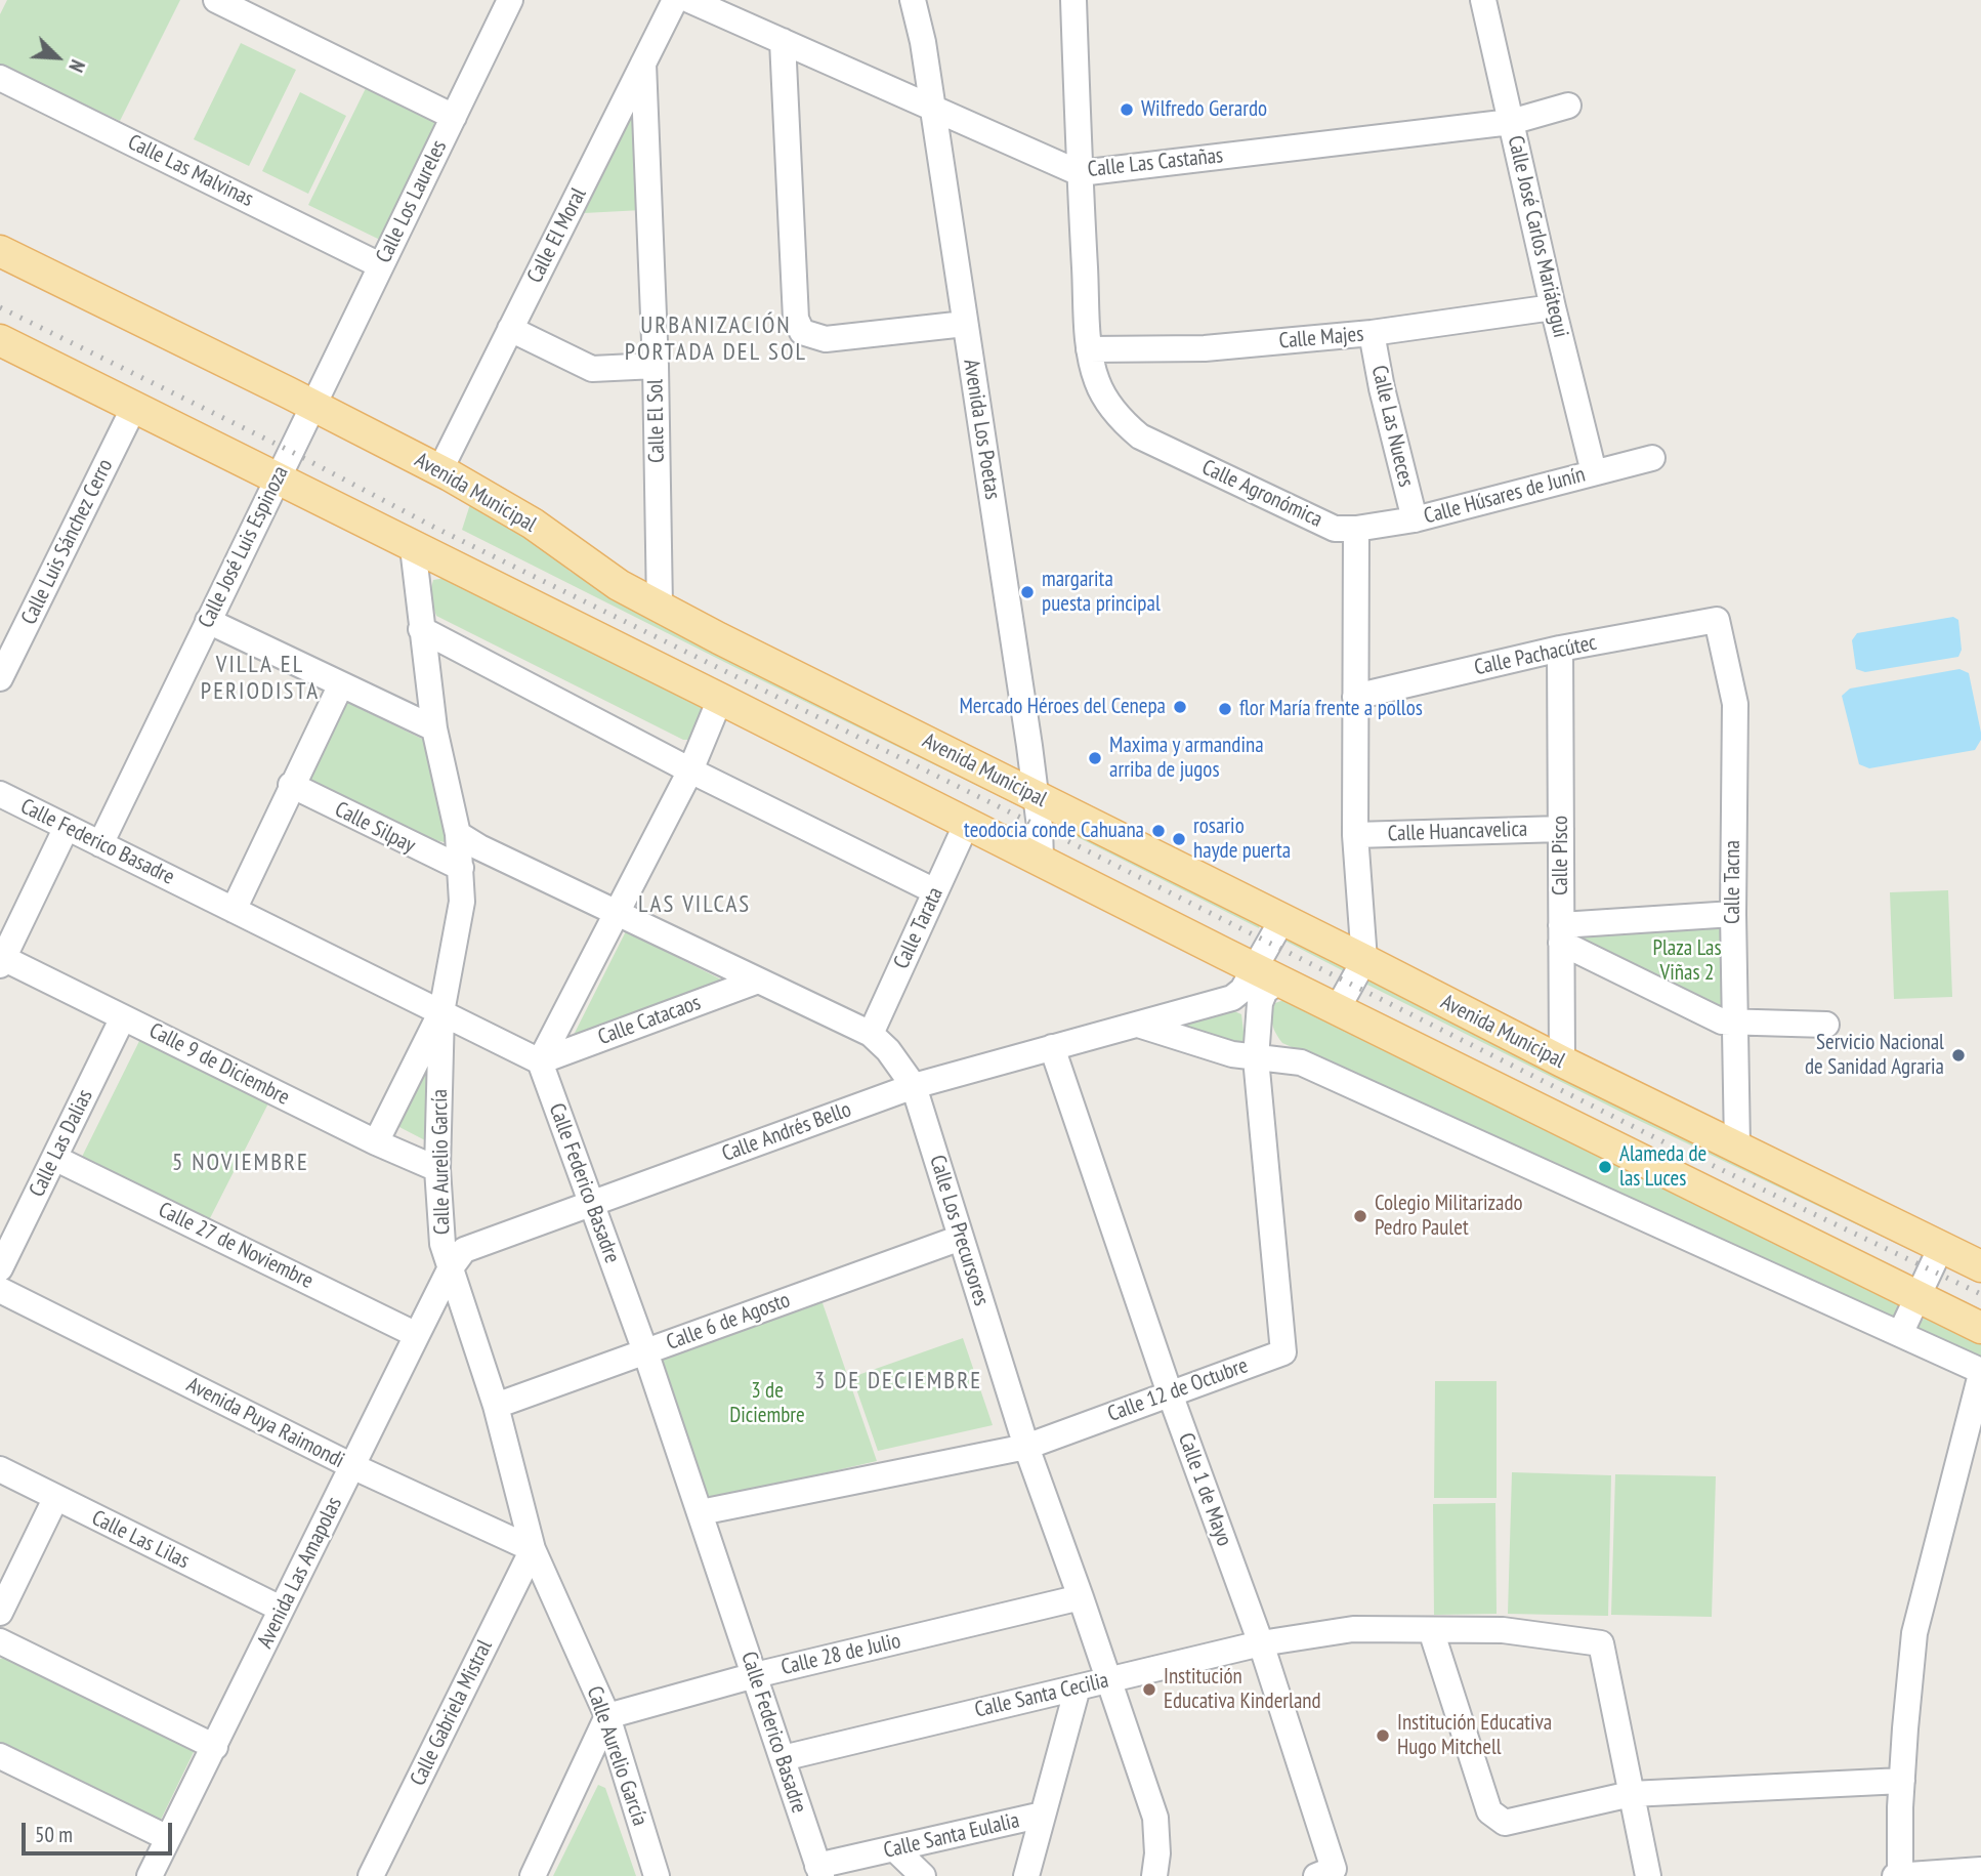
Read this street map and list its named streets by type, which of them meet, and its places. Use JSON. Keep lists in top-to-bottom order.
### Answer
{
  "streets": {
    "main road": ["Avenida Municipal"],
    "street": [
      "Calle Las Castañas",
      "Calle Las Malvinas",
      "Calle Los Laureles",
      "Calle El Moral",
      "Calle José Carlos Mariátegui",
      "Calle Majes",
      "Calle El Sol",
      "Calle Las Nueces",
      "Avenida Los Poetas",
      "Calle Agronómica",
      "Calle Húsares de Junín",
      "Calle Luis Sánchez Cerro",
      "Calle José Luis Espinoza",
      "Calle Pachacútec",
      "Calle Silpay",
      "Calle Huancavelica",
      "Calle Federico Basadre",
      "Calle Pisco",
      "Calle Tacna",
      "Calle Tarata",
      "Calle Catacaos",
      "Calle 9 de Diciembre",
      "Calle Andrés Bello",
      "Calle Las Dalias",
      "Calle Aurelio García",
      "Calle Los Precursores",
      "Calle 27 de Noviembre",
      "Calle 6 de Agosto",
      "Calle 12 de Octubre",
      "Avenida Puya Raimondi",
      "Calle 1 de Mayo",
      "Calle Las Lilas",
      "Avenida Las Amapolas",
      "Calle 28 de Julio",
      "Calle Santa Cecilia",
      "Calle Gabriela Mistral",
      "Calle Santa Eulalia"
    ]
  },
  "crossings": [
    ["Calle Las Castañas", "Calle José Carlos Mariátegui"],
    ["Calle Las Castañas", "Avenida Los Poetas"],
    ["Calle Las Castañas", "Calle Agronómica"],
    ["Calle Las Malvinas", "Calle Los Laureles"],
    ["Calle Los Laureles", "Avenida Municipal"],
    ["Calle Los Laureles", "Calle José Luis Espinoza"],
    ["Calle El Moral", "Calle El Sol"],
    ["Calle El Moral", "Avenida Municipal"],
    ["Calle José Carlos Mariátegui", "Calle Majes"],
    ["Calle José Carlos Mariátegui", "Calle Húsares de Junín"],
    ["Calle Majes", "Calle Las Nueces"],
    ["Calle Majes", "Calle Agronómica"],
    ["Calle El Sol", "Avenida Municipal"],
    ["Calle Las Nueces", "Calle Húsares de Junín"],
    ["Avenida Los Poetas", "Avenida Municipal"],
    ["Avenida Municipal", "Calle José Luis Espinoza"],
    ["Avenida Municipal", "Calle Pisco"],
    ["Avenida Municipal", "Calle Tacna"],
    ["Avenida Municipal", "Calle Andrés Bello"],
    ["Calle Agronómica", "Calle Húsares de Junín"],
    ["Calle José Luis Espinoza", "Calle Federico Basadre"],
    ["Calle Pachacútec", "Calle Pisco"],
    ["Calle Pachacútec", "Calle Tacna"],
    ["Calle Silpay", "Calle Aurelio García"],
    ["Calle Huancavelica", "Calle Pisco"],
    ["Calle Federico Basadre", "Calle Catacaos"],
    ["Calle Federico Basadre", "Calle Andrés Bello"],
    ["Calle Federico Basadre", "Calle Aurelio García"],
    ["Calle Federico Basadre", "Calle 6 de Agosto"],
    ["Calle Federico Basadre", "Calle 12 de Octubre"],
    ["Calle Federico Basadre", "Calle 28 de Julio"],
    ["Calle Federico Basadre", "Calle Santa Cecilia"],
    ["Calle Federico Basadre", "Calle Santa Eulalia"],
    ["Calle Tarata", "Calle Los Precursores"],
    ["Calle Catacaos", "Calle Los Precursores"],
    ["Calle 9 de Diciembre", "Calle Las Dalias"],
    ["Calle 9 de Diciembre", "Calle Aurelio García"],
    ["Calle Andrés Bello", "Calle Aurelio García"],
    ["Calle Andrés Bello", "Calle Los Precursores"],
    ["Calle Andrés Bello", "Calle 12 de Octubre"],
    ["Calle Andrés Bello", "Calle 1 de Mayo"],
    ["Calle Andrés Bello", "Avenida Las Amapolas"],
    ["Calle Las Dalias", "Calle 27 de Noviembre"],
    ["Calle Aurelio García", "Calle Los Precursores"],
    ["Calle Aurelio García", "Calle 6 de Agosto"],
    ["Calle Aurelio García", "Avenida Puya Raimondi"],
    ["Calle Aurelio García", "Avenida Las Amapolas"],
    ["Calle Aurelio García", "Calle 28 de Julio"],
    ["Calle Aurelio García", "Calle Gabriela Mistral"],
    ["Calle Los Precursores", "Calle 6 de Agosto"],
    ["Calle Los Precursores", "Calle 12 de Octubre"],
    ["Calle Los Precursores", "Calle 28 de Julio"],
    ["Calle Los Precursores", "Calle Santa Cecilia"],
    ["Calle 27 de Noviembre", "Avenida Las Amapolas"],
    ["Calle 12 de Octubre", "Calle 1 de Mayo"],
    ["Avenida Puya Raimondi", "Avenida Las Amapolas"],
    ["Avenida Puya Raimondi", "Calle Gabriela Mistral"],
    ["Calle 1 de Mayo", "Calle Santa Cecilia"],
    ["Calle Las Lilas", "Avenida Las Amapolas"]
  ],
  "districts": [
    "URBANIZACIÓN PORTADA DEL SOL",
    "VILLA EL PERIODISTA",
    "LAS VILCAS",
    "5 NOVIEMBRE",
    "3 DE DECIEMBRE"
  ],
  "parks": ["Plaza Las Viñas 2", "3 de Diciembre"],
  "places": [
    "Wilfredo Gerardo",
    "margarita puesta principal",
    "Mercado Héroes del Cenepa",
    "flor María frente a pollos",
    "Maxima y armandina arriba de jugos",
    "teodocia conde Cahuana",
    "rosario hayde puerta",
    "Servicio Nacional de Sanidad Agraria",
    "Alameda de las Luces",
    "Colegio Militarizado Pedro Paulet",
    "Institución Educativa Kinderland",
    "Institución Educativa Hugo Mitchell"
  ],
  "scale_bar": "50 m",
  "north": "bottom right"
}
